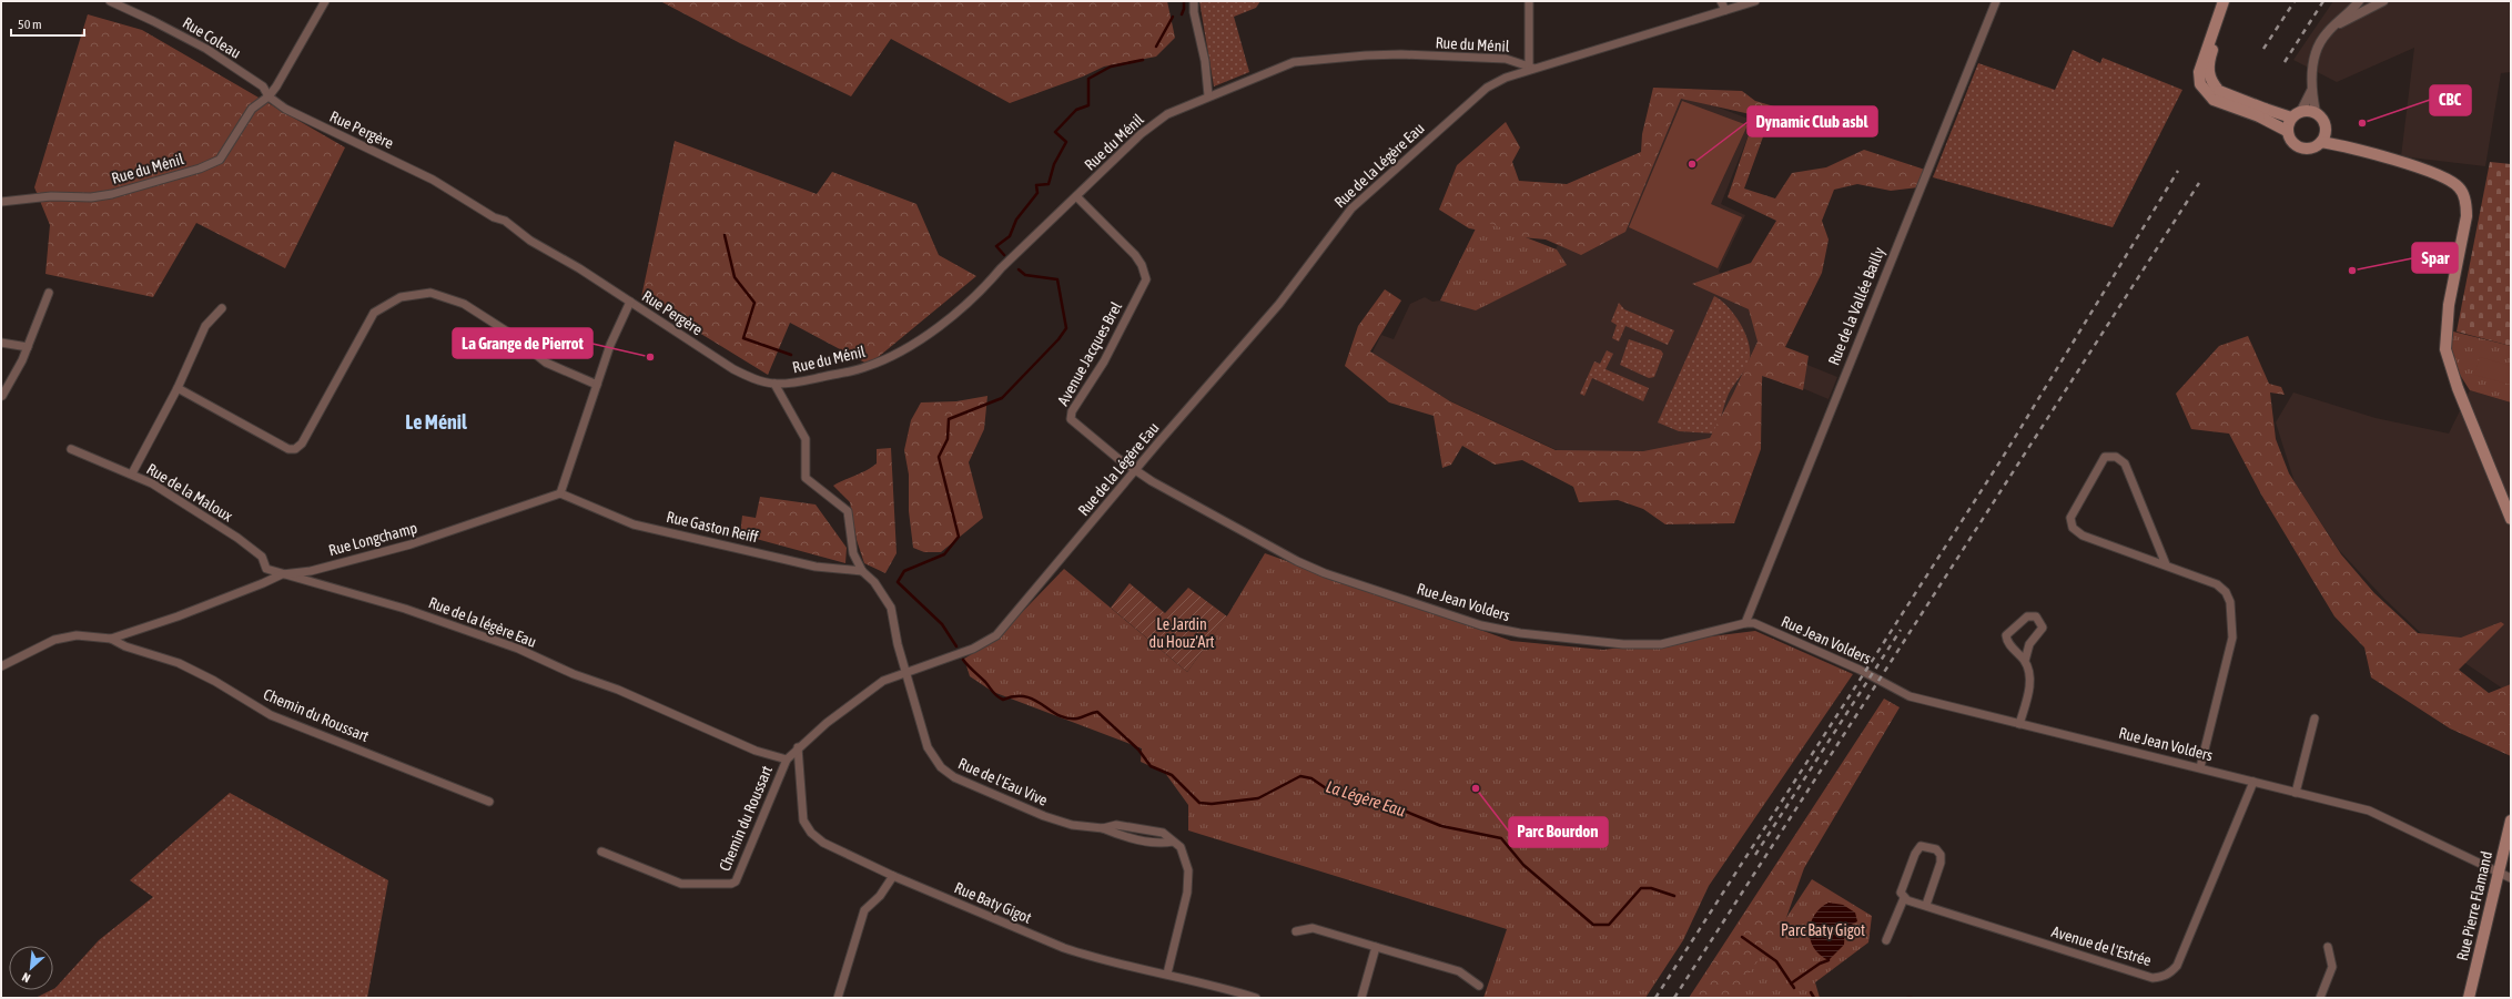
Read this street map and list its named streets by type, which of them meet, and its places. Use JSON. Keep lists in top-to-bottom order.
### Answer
{
  "streets": {
    "main road": ["Rue Pierre Flamand"],
    "street": [
      "Rue Coleau",
      "Rue du Ménil",
      "Rue Pergère",
      "Rue de la Légère Eau",
      "Rue de la Vallée Bailly",
      "Avenue Jacques Brel",
      "Rue de la Maloux",
      "Rue Gaston Reiff",
      "Rue Longchamp",
      "Rue Jean Volders",
      "Rue de la légère Eau",
      "Chemin du Roussart",
      "Rue de l'Eau Vive",
      "Rue Baty Gigot",
      "Avenue de l'Estrée"
    ]
  },
  "crossings": [
    ["Rue Coleau", "Rue du Ménil"],
    ["Rue Coleau", "Rue Pergère"],
    ["Rue du Ménil", "Rue Pergère"],
    ["Rue du Ménil", "Rue de la Légère Eau"],
    ["Rue du Ménil", "Avenue Jacques Brel"],
    ["Rue de la Légère Eau", "Avenue Jacques Brel"],
    ["Rue de la Légère Eau", "Rue Jean Volders"],
    ["Rue de la Légère Eau", "Rue de la légère Eau"],
    ["Rue de la Légère Eau", "Chemin du Roussart"],
    ["Rue de la Légère Eau", "Rue de l'Eau Vive"],
    ["Rue de la Légère Eau", "Rue Baty Gigot"],
    ["Rue de la Vallée Bailly", "Rue Jean Volders"],
    ["Avenue Jacques Brel", "Rue Jean Volders"],
    ["Rue de la Maloux", "Rue Longchamp"],
    ["Rue de la Maloux", "Rue de la légère Eau"],
    ["Rue Gaston Reiff", "Rue Longchamp"],
    ["Rue Longchamp", "Rue de la légère Eau"],
    ["Rue Longchamp", "Chemin du Roussart"],
    ["Rue Jean Volders", "Rue Pierre Flamand"],
    ["Rue Jean Volders", "Avenue de l'Estrée"],
    ["Rue de la légère Eau", "Chemin du Roussart"],
    ["Rue de l'Eau Vive", "Rue Baty Gigot"]
  ],
  "districts": ["Le Ménil"],
  "water": ["La Légère Eau"],
  "parks": ["Le Jardin du Houz’Art", "Parc Baty Gigot"],
  "places": [
    "CBC",
    "Dynamic Club asbl",
    "Spar",
    "La Grange de Pierrot",
    "Parc Bourdon"
  ],
  "scale_bar": "50 m",
  "north": "bottom left"
}
